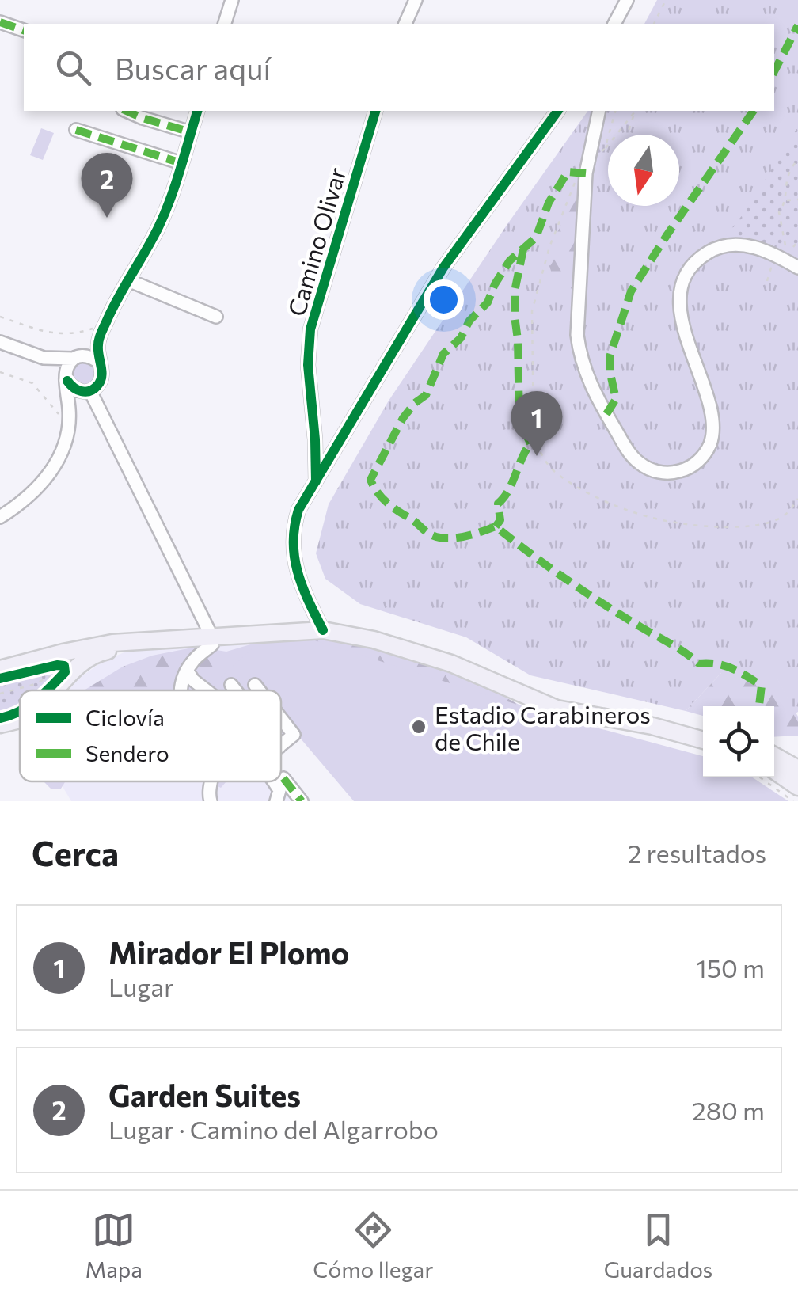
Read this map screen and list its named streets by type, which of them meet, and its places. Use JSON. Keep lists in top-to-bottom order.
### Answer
{
  "streets": {
    "street": ["Camino Olivar"]
  },
  "places": ["Estadio Carabineros de Chile"],
  "legend": ["Ciclovía", "Sendero"],
  "north": "bottom",
  "page": {
    "search": "Buscar aquí",
    "pins": ["2", "1"],
    "heading": ["Cerca", "2 resultados"],
    "list": [
      {
        "mark": "1",
        "name": "Mirador El Plomo",
        "note": "Lugar",
        "value": "150 m"
      },
      {
        "mark": "2",
        "name": "Garden Suites",
        "note": "Lugar · Camino del Algarrobo",
        "value": "280 m"
      }
    ],
    "nav": ["Mapa", "Cómo llegar", "Guardados"]
  }
}
